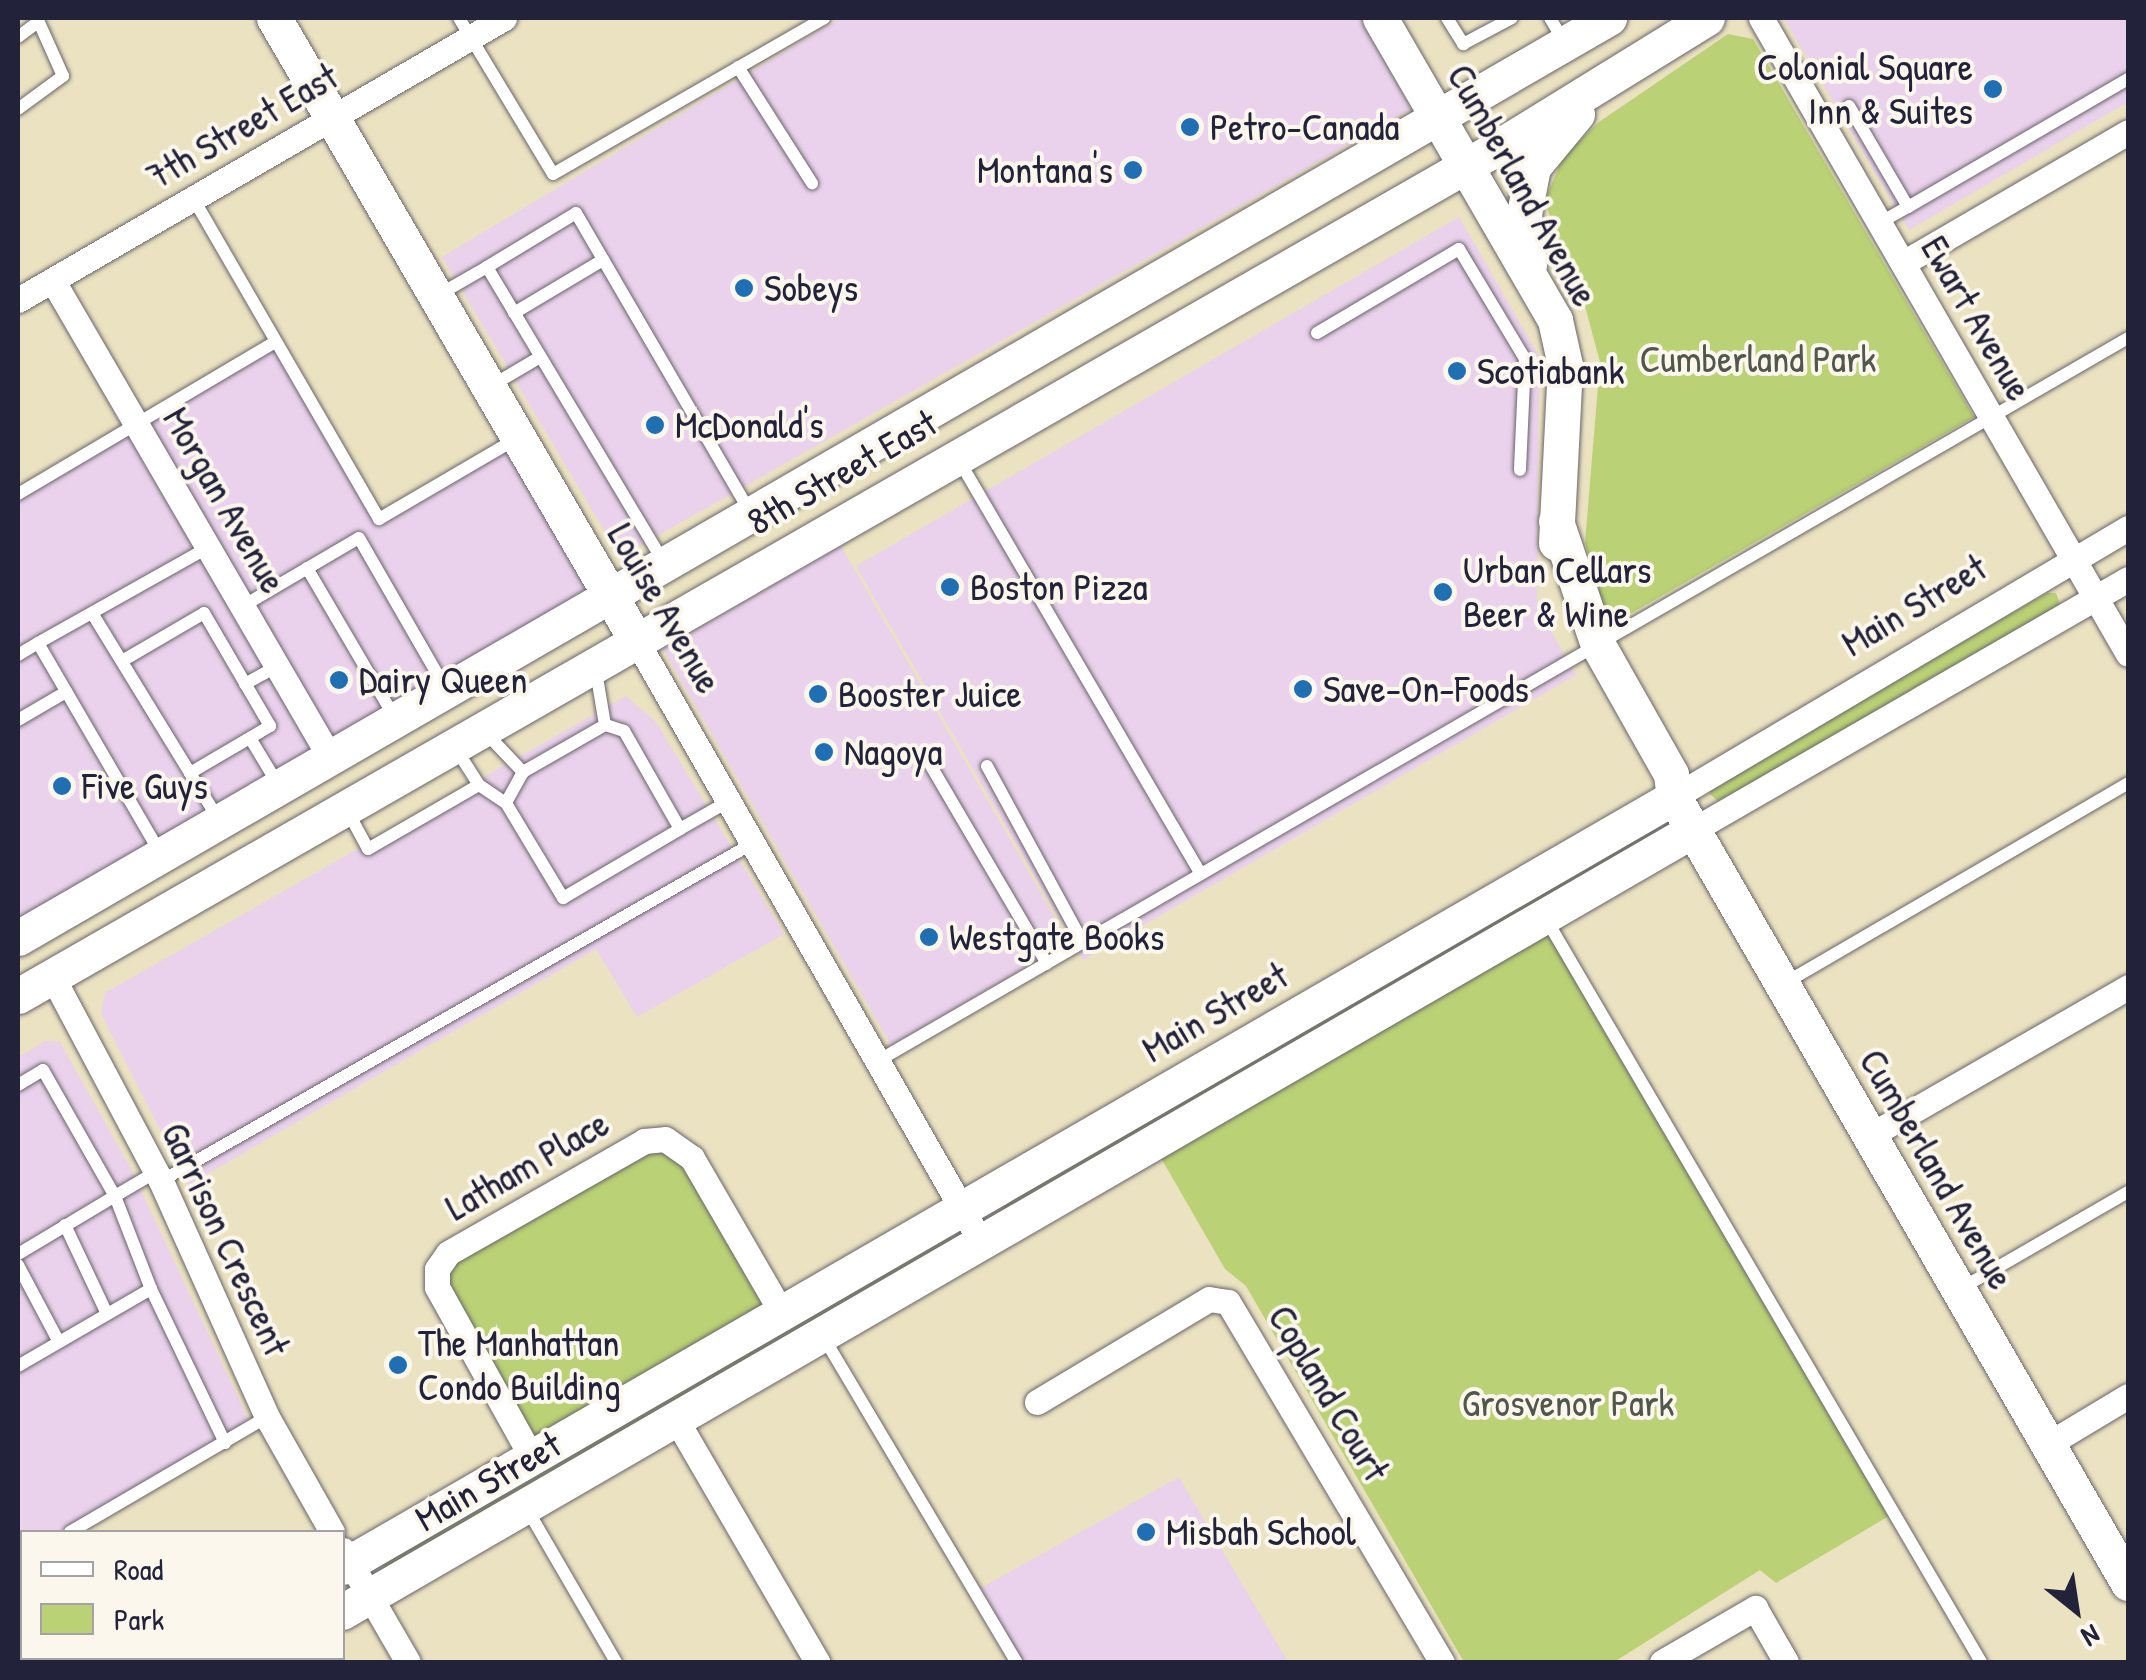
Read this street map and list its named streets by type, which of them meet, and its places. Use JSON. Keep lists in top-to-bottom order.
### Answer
{
  "streets": {
    "main road": [
      "Cumberland Avenue",
      "8th Street East",
      "Main Street",
      "Louise Avenue"
    ],
    "street": [
      "7th Street East",
      "Ewart Avenue",
      "Morgan Avenue",
      "Latham Place",
      "Garrison Crescent",
      "Copland Court"
    ]
  },
  "crossings": [
    ["7th Street East", "Morgan Avenue"],
    ["7th Street East", "Louise Avenue"],
    ["Cumberland Avenue", "8th Street East"],
    ["Cumberland Avenue", "Main Street"],
    ["Ewart Avenue", "Main Street"],
    ["8th Street East", "Morgan Avenue"],
    ["8th Street East", "Louise Avenue"],
    ["8th Street East", "Garrison Crescent"],
    ["Main Street", "Louise Avenue"],
    ["Main Street", "Latham Place"],
    ["Main Street", "Garrison Crescent"]
  ],
  "parks": ["Cumberland Park", "Grosvenor Park"],
  "places": [
    "Colonial Square Inn & Suites",
    "Petro-Canada",
    "Montana's",
    "Sobeys",
    "Scotiabank",
    "McDonald's",
    "Boston Pizza",
    "Urban Cellars Beer & Wine",
    "Dairy Queen",
    "Save-On-Foods",
    "Booster Juice",
    "Nagoya",
    "Five Guys",
    "Westgate Books",
    "The Manhattan Condo Building",
    "Misbah School"
  ],
  "legend": ["Road", "Park"],
  "north": "bottom right"
}
